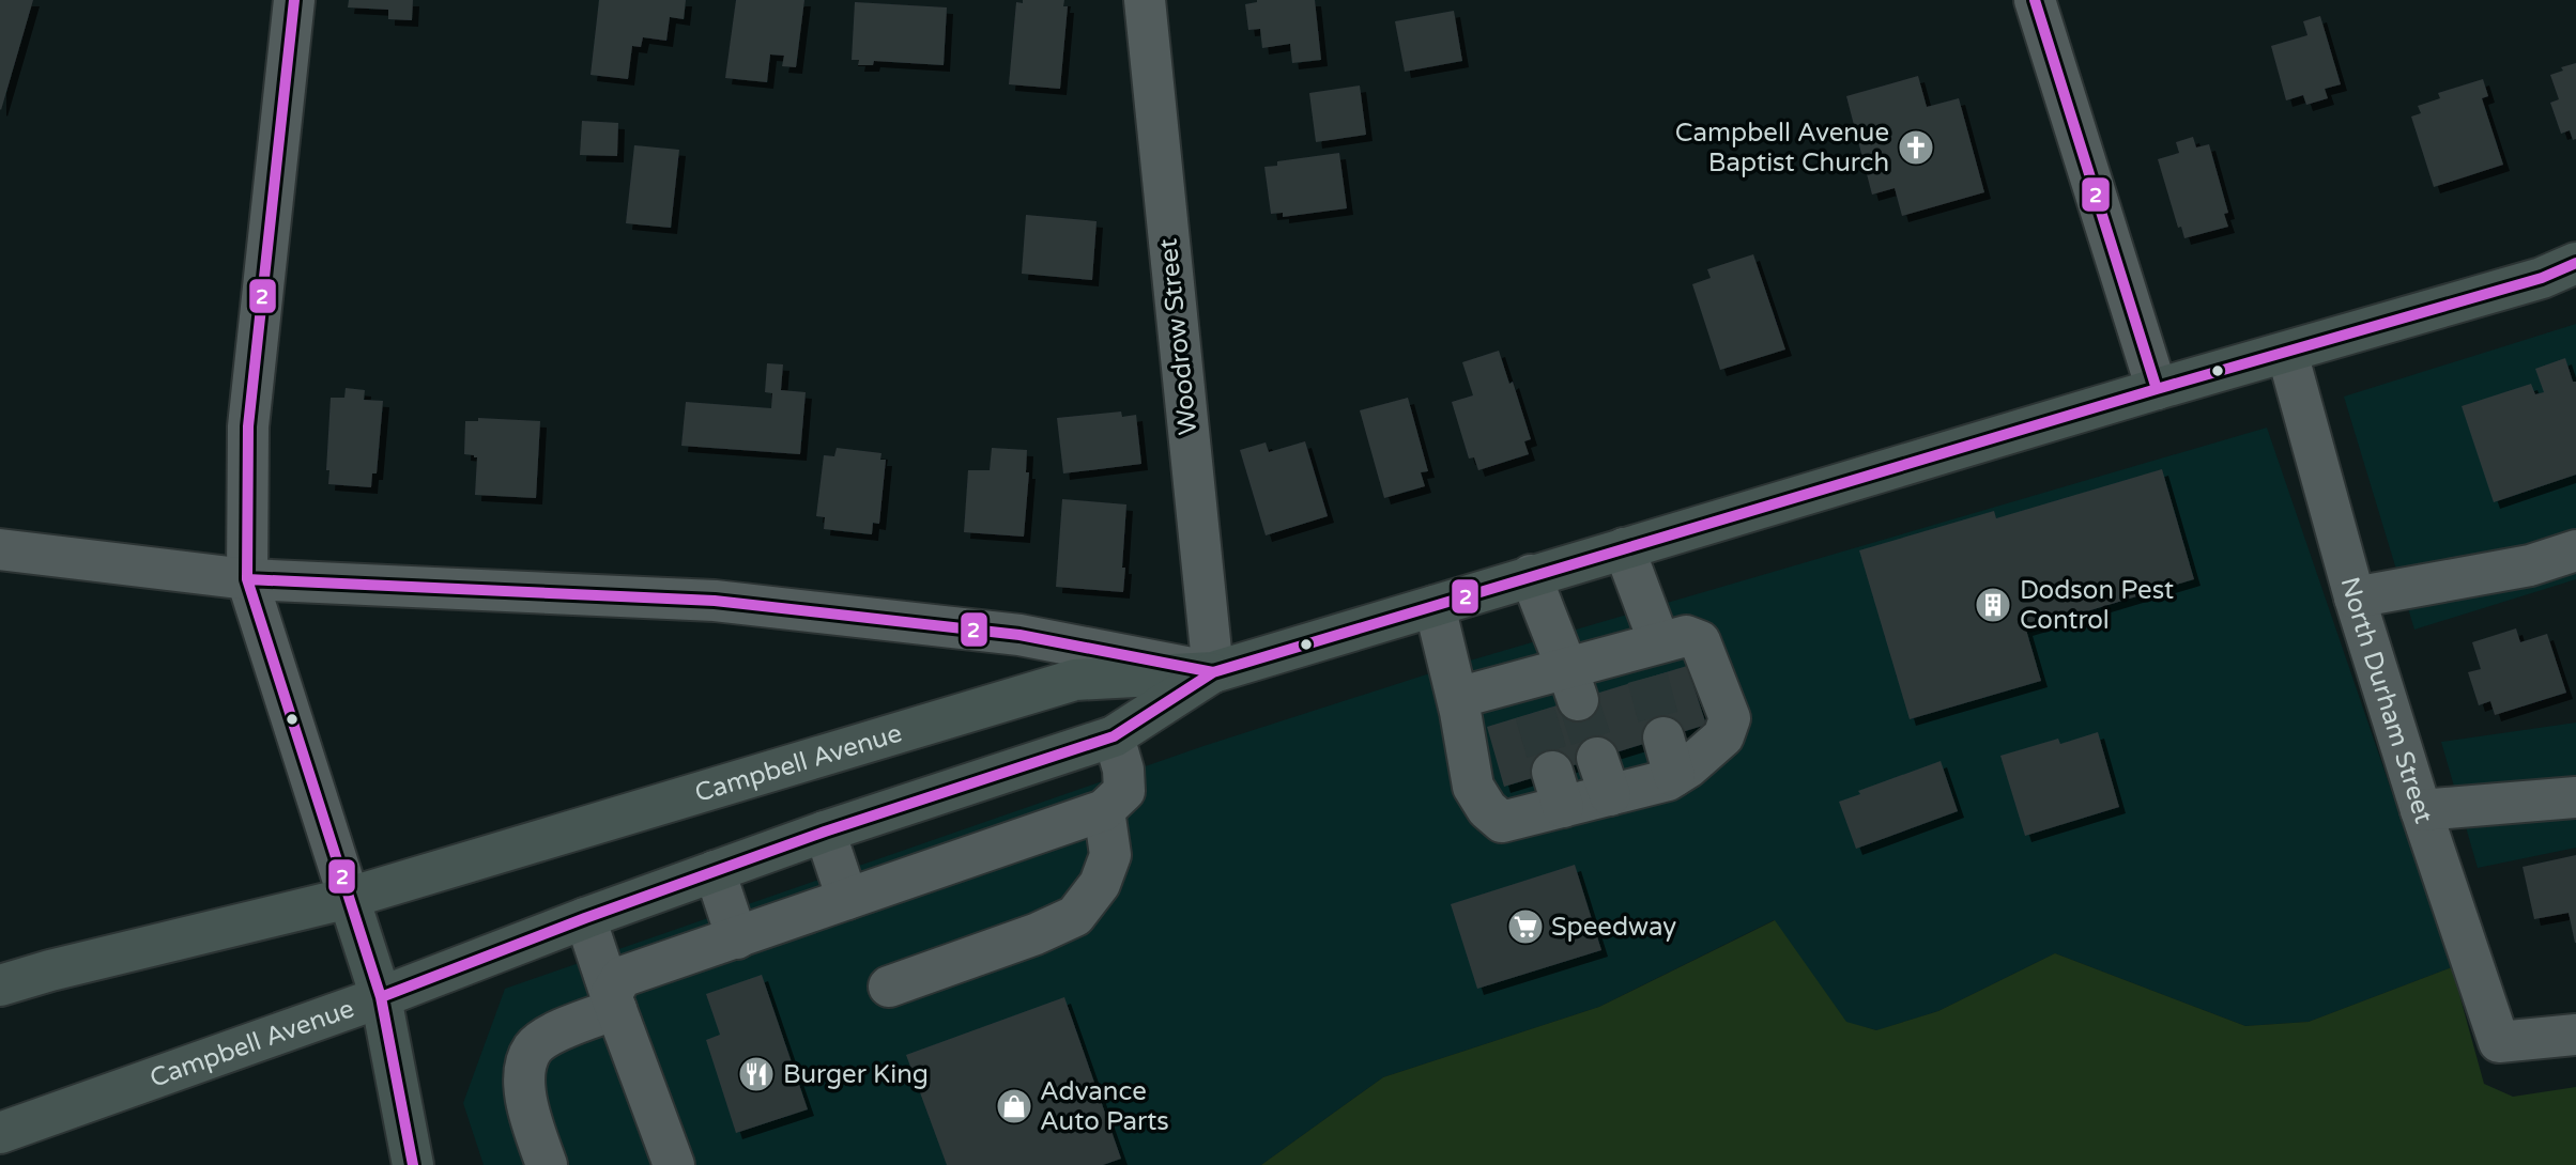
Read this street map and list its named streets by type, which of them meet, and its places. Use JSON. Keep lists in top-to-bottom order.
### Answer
{
  "streets": {
    "main road": ["Campbell Avenue"],
    "street": ["Woodrow Street", "North Durham Street"]
  },
  "crossings": [
    ["Woodrow Street", "Campbell Avenue"],
    ["North Durham Street", "Campbell Avenue"]
  ],
  "places": {
    "church": ["Campbell Avenue Baptist Church"],
    "building": ["Dodson Pest Control"],
    "supermarket": ["Speedway"],
    "restaurant": ["Burger King"],
    "shop": ["Advance Auto Parts"]
  },
  "lines": ["transit line 2"]
}
